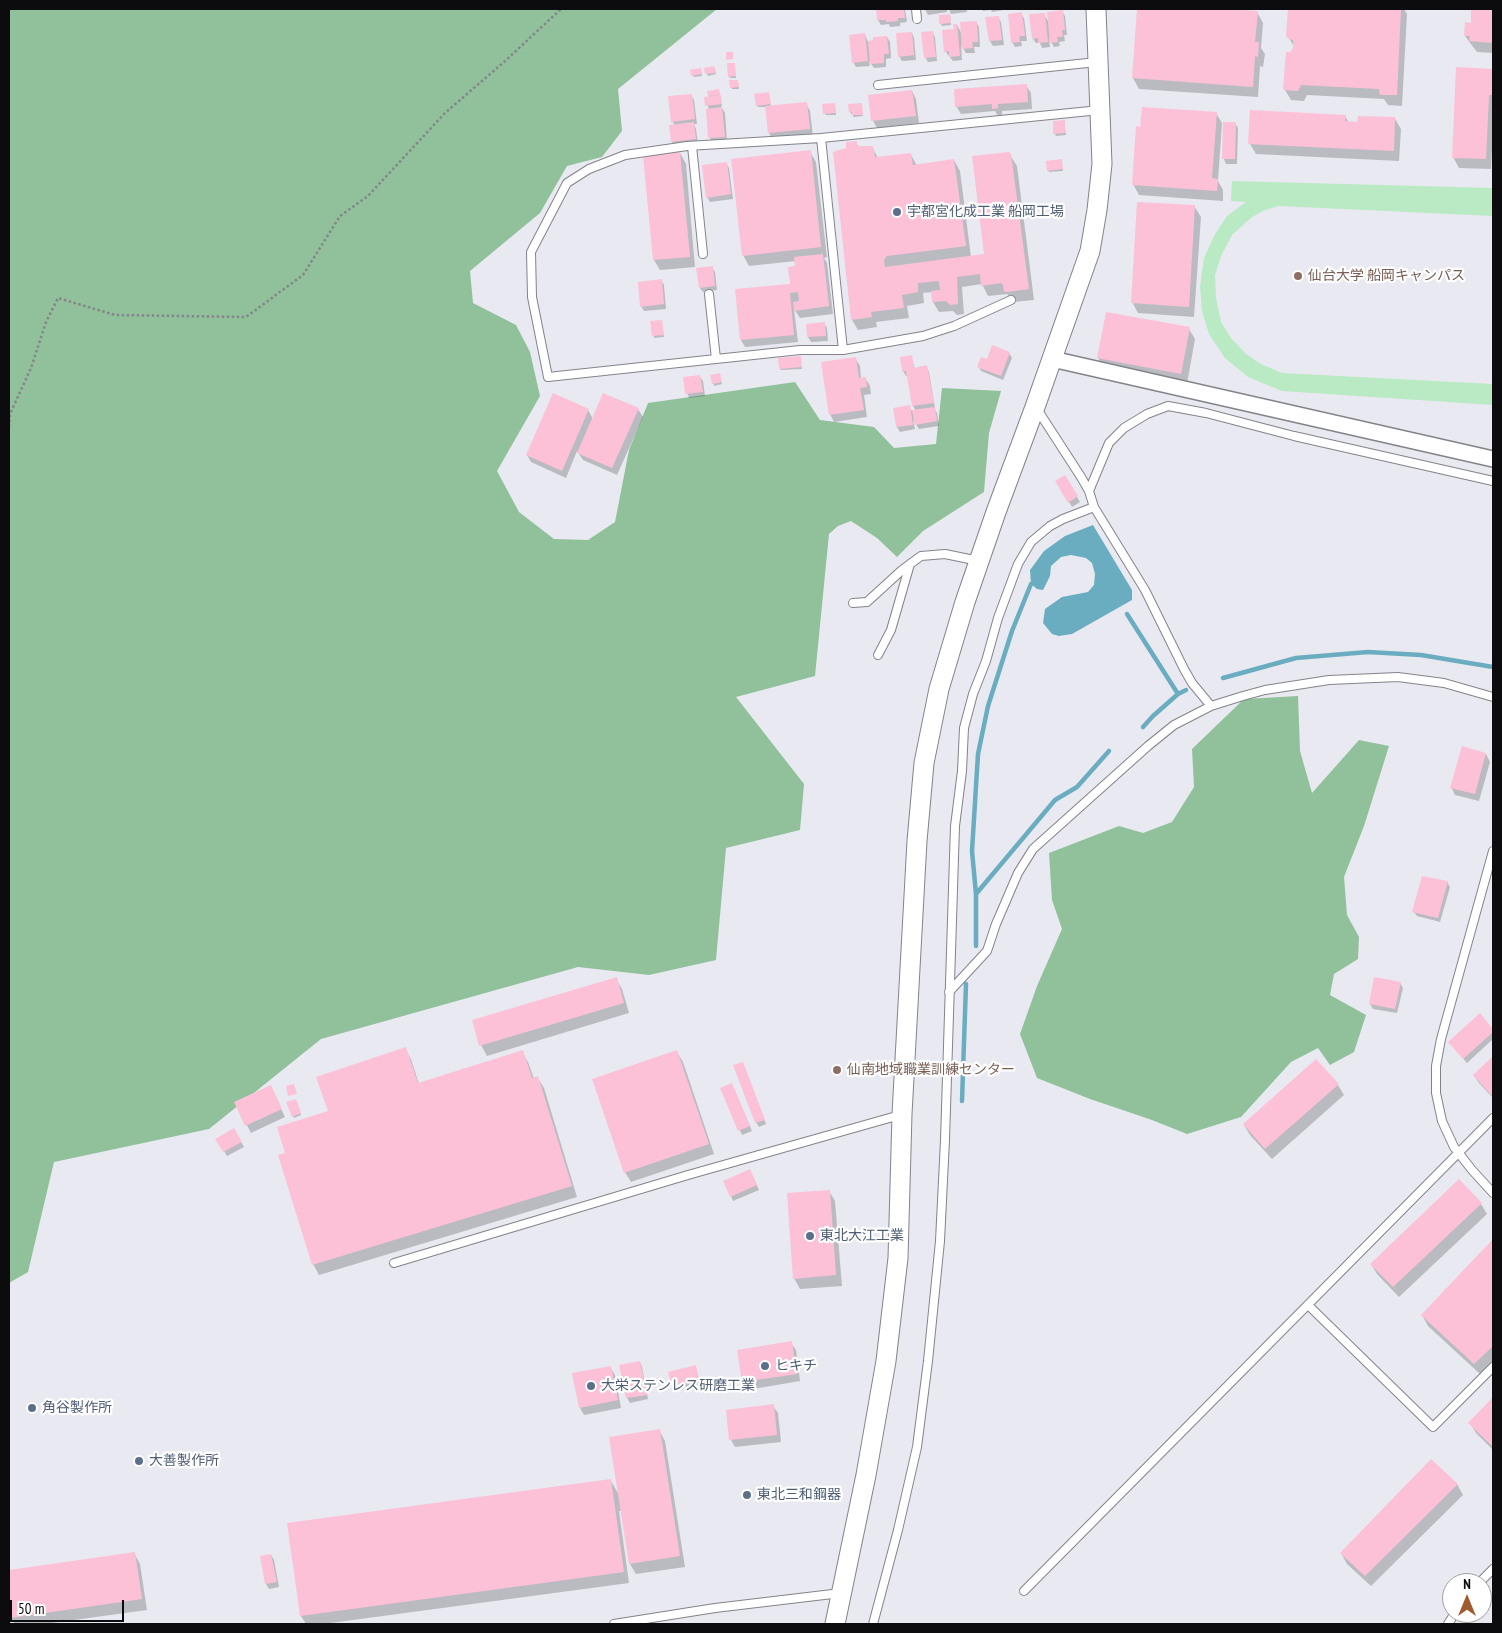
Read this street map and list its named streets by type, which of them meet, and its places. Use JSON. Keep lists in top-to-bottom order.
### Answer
{
  "places": [
    "宇都宮化成工業 船岡工場",
    "仙台大学 船岡キャンパス",
    "仙南地域職業訓練センター",
    "東北大江工業",
    "ヒキチ",
    "大栄ステンレス研磨工業",
    "角谷製作所",
    "大善製作所",
    "東北三和鋼器"
  ],
  "scale_bar": "50 m",
  "north": "top"
}
